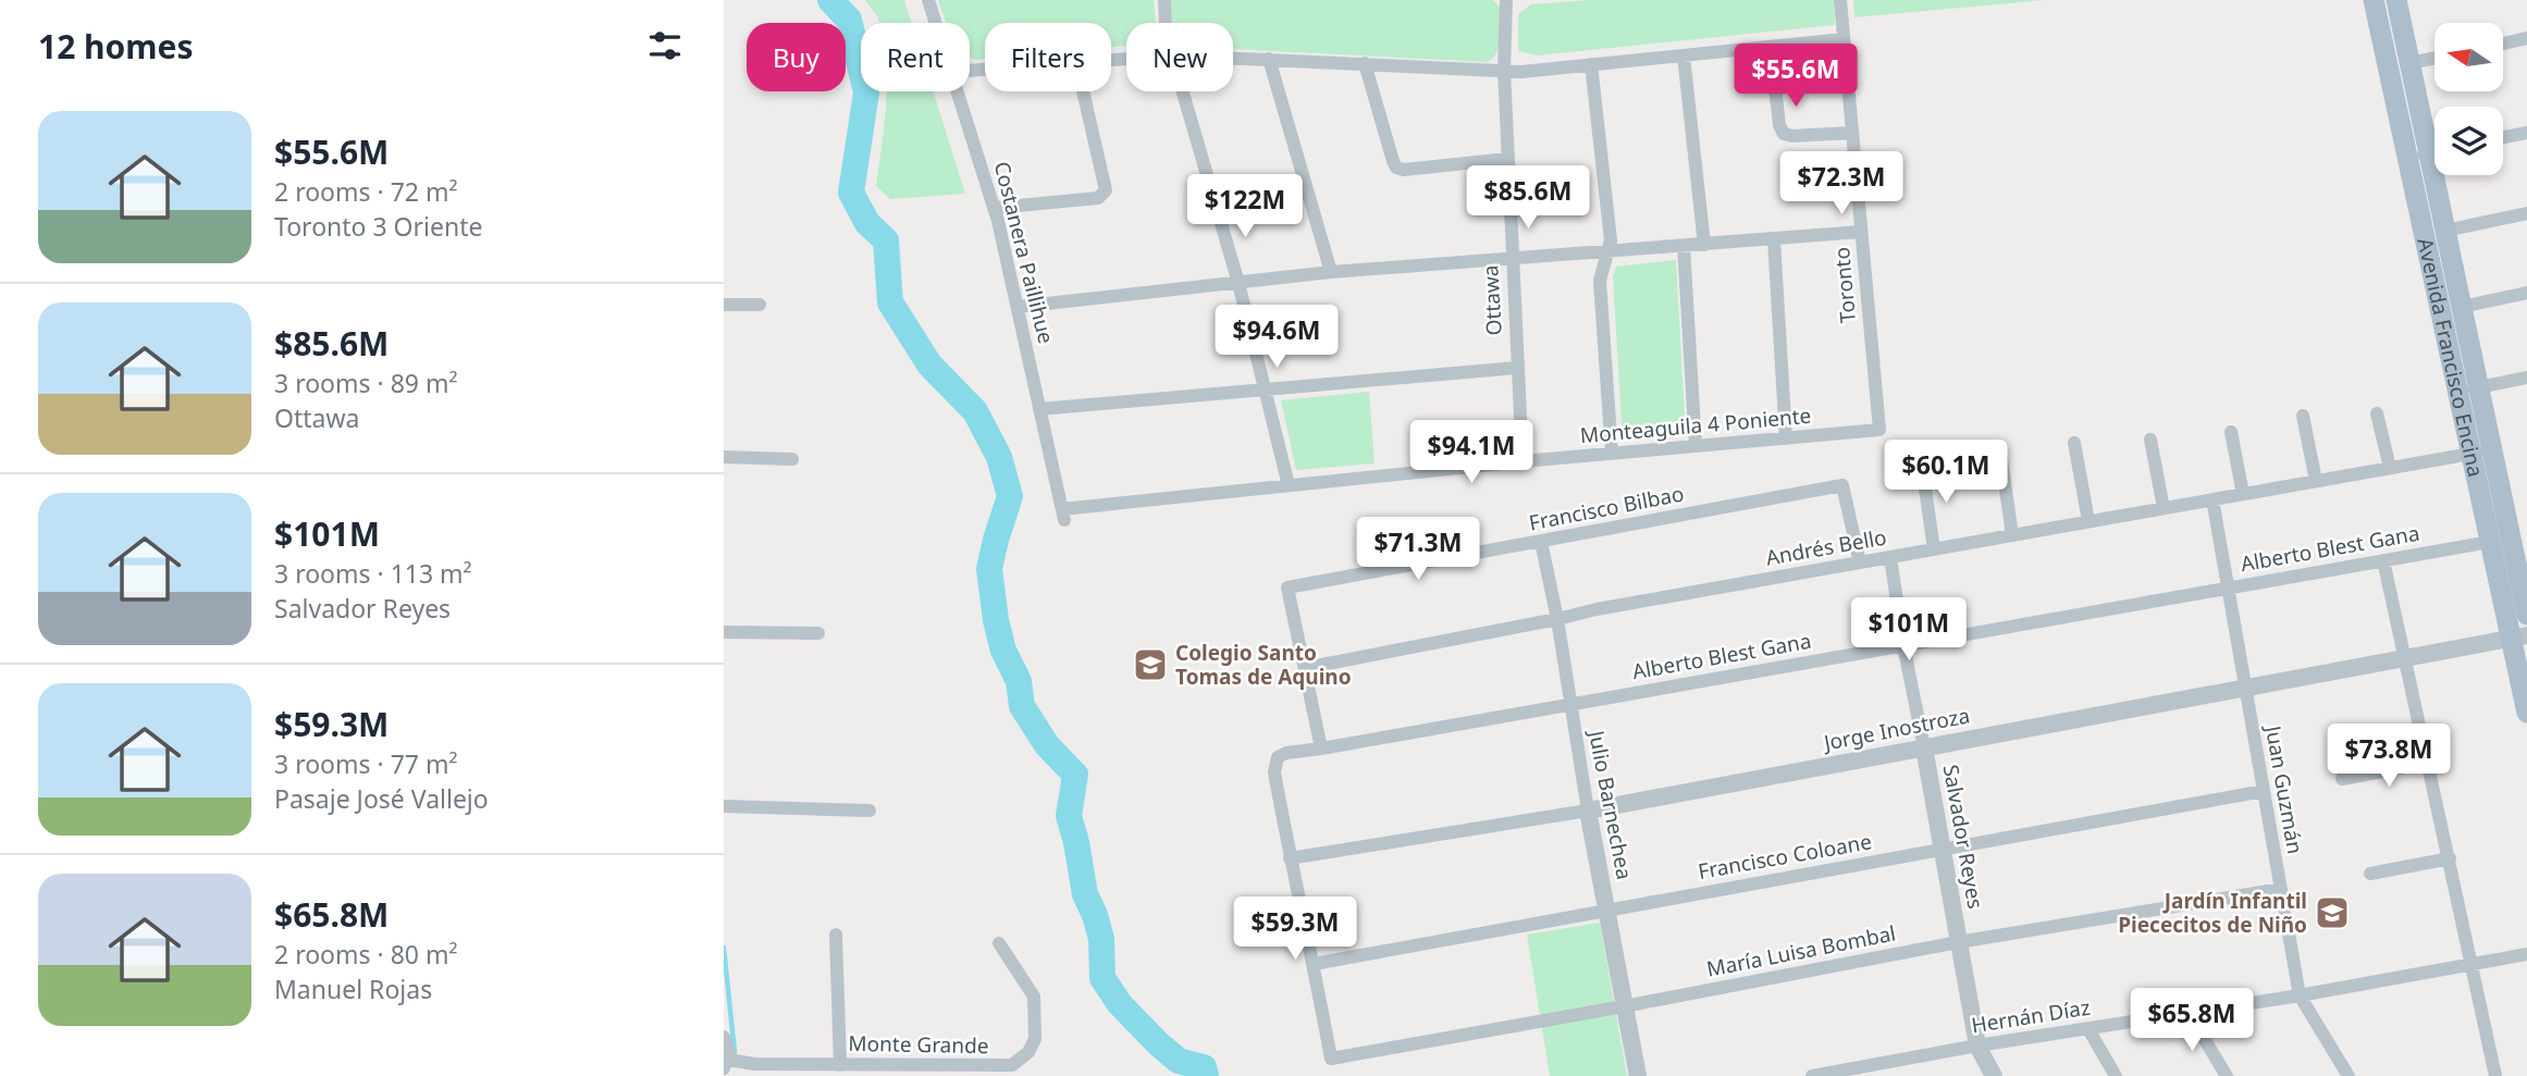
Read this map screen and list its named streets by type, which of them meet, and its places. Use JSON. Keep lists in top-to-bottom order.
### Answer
{
  "streets": {
    "main road": ["Avenida Francisco Encina"],
    "street": [
      "Costanera Paillihue",
      "Toronto",
      "Ottawa",
      "Monteaguila 4 Poniente",
      "Francisco Bilbao",
      "Andrés Bello",
      "Alberto Blest Gana",
      "Jorge Inostroza",
      "Juan Guzmán",
      "Julio Barnechea",
      "Salvador Reyes",
      "Francisco Coloane",
      "María Luisa Bombal",
      "Hernán Díaz",
      "Monte Grande"
    ]
  },
  "crossings": [
    ["Costanera Paillihue", "Monteaguila 4 Poniente"],
    ["Toronto", "Monteaguila 4 Poniente"],
    ["Ottawa", "Monteaguila 4 Poniente"],
    ["Avenida Francisco Encina", "Andrés Bello"],
    ["Avenida Francisco Encina", "Alberto Blest Gana"],
    ["Avenida Francisco Encina", "Jorge Inostroza"],
    ["Francisco Bilbao", "Andrés Bello"],
    ["Francisco Bilbao", "Julio Barnechea"],
    ["Andrés Bello", "Juan Guzmán"],
    ["Andrés Bello", "Julio Barnechea"],
    ["Andrés Bello", "Salvador Reyes"],
    ["Alberto Blest Gana", "Jorge Inostroza"],
    ["Alberto Blest Gana", "Juan Guzmán"],
    ["Alberto Blest Gana", "Julio Barnechea"],
    ["Alberto Blest Gana", "Salvador Reyes"],
    ["Jorge Inostroza", "Juan Guzmán"],
    ["Jorge Inostroza", "Julio Barnechea"],
    ["Jorge Inostroza", "Salvador Reyes"],
    ["Juan Guzmán", "Francisco Coloane"],
    ["Juan Guzmán", "María Luisa Bombal"],
    ["Juan Guzmán", "Hernán Díaz"],
    ["Julio Barnechea", "Francisco Coloane"],
    ["Julio Barnechea", "María Luisa Bombal"],
    ["Salvador Reyes", "Francisco Coloane"],
    ["Salvador Reyes", "María Luisa Bombal"],
    ["Salvador Reyes", "Hernán Díaz"],
    ["Francisco Coloane", "María Luisa Bombal"]
  ],
  "places": {
    "school or university": ["Colegio Santo Tomas de Aquino", "Jardín Infantil Piececitos de Niño"]
  },
  "north": "left",
  "page": {
    "heading": "12 homes",
    "chip": [
      "Buy",
      "Rent",
      "Filters",
      "New"
    ],
    "price": [
      "$55.6M",
      "$72.3M",
      "$85.6M",
      "$122M",
      "$94.6M",
      "$94.1M",
      "$60.1M",
      "$71.3M",
      "$101M",
      "$73.8M",
      "$59.3M",
      "$65.8M"
    ],
    "list": [
      {
        "name": "$55.6M",
        "note": "2 rooms · 72 m² · Toronto 3 Oriente"
      },
      {
        "name": "$85.6M",
        "note": "3 rooms · 89 m² · Ottawa"
      },
      {
        "name": "$101M",
        "note": "3 rooms · 113 m² · Salvador Reyes"
      },
      {
        "name": "$59.3M",
        "note": "3 rooms · 77 m² · Pasaje José Vallejo"
      },
      {
        "name": "$65.8M",
        "note": "2 rooms · 80 m² · Manuel Rojas"
      }
    ]
  }
}
